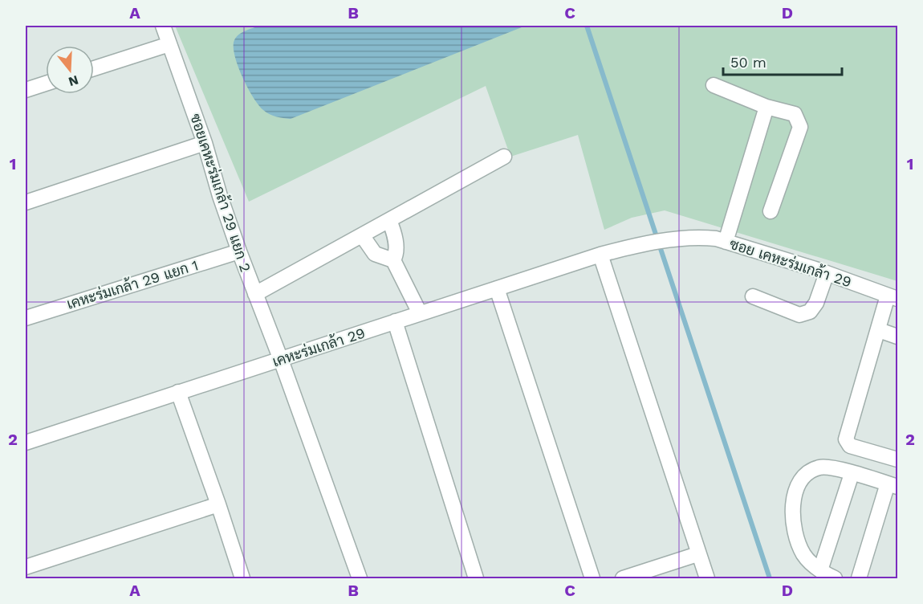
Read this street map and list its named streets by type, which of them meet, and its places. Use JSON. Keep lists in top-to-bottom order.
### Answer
{
  "streets": {
    "street": [
      "ซอยเคหะร่มเกล้า 29 แยก 2",
      "ซอย เคหะร่มเกล้า 29",
      "เคหะร่มเกล้า 29 แยก 1",
      "เคหะร่มเกล้า 29"
    ]
  },
  "crossings": [
    ["ซอยเคหะร่มเกล้า 29 แยก 2", "เคหะร่มเกล้า 29 แยก 1"],
    ["ซอยเคหะร่มเกล้า 29 แยก 2", "เคหะร่มเกล้า 29"],
    ["ซอย เคหะร่มเกล้า 29", "เคหะร่มเกล้า 29"]
  ],
  "scale_bar": "50 m",
  "north": "bottom",
  "grid": {
    "columns": [
      "A",
      "B",
      "C",
      "D"
    ],
    "rows": ["1", "2"]
  }
}
